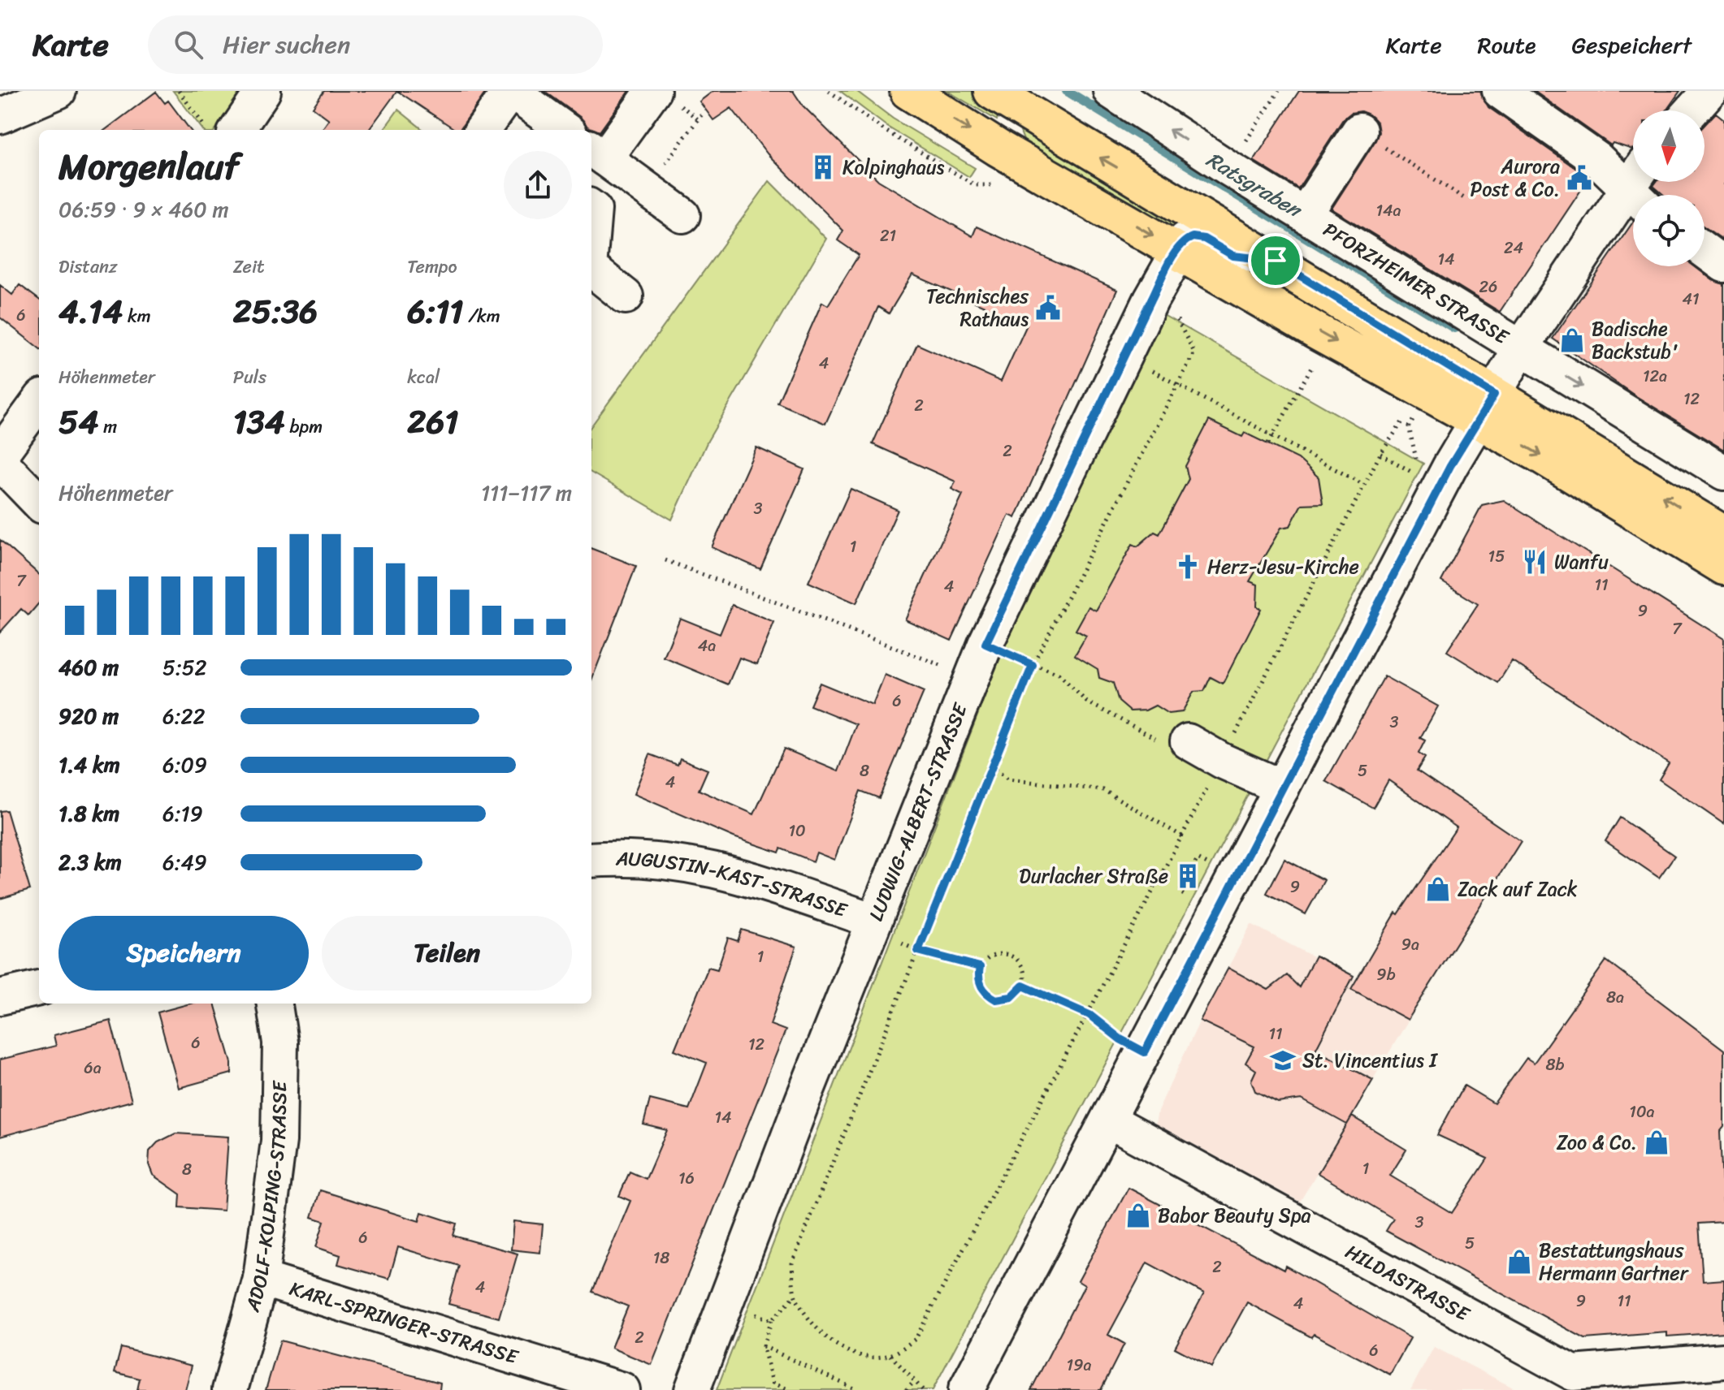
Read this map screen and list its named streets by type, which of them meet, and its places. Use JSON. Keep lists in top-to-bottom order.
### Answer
{
  "streets": {
    "street": [
      "PFORZHEIMER STRASSE",
      "LUDWIG-ALBERT-STRASSE",
      "AUGUSTIN-KAST-STRASSE",
      "ADOLF-KOLPING-STRASSE",
      "HILDASTRASSE",
      "KARL-SPRINGER-STRASSE"
    ]
  },
  "crossings": [
    ["LUDWIG-ALBERT-STRASSE", "AUGUSTIN-KAST-STRASSE"],
    ["ADOLF-KOLPING-STRASSE", "KARL-SPRINGER-STRASSE"]
  ],
  "water": ["Ratsgraben"],
  "places": {
    "building": ["Kolpinghaus", "Durlacher Straße"],
    "public building": ["Aurora Post & Co.", "Technisches Rathaus"],
    "shop": [
      "Badische Backstub'",
      "Zack auf Zack",
      "Zoo & Co.",
      "Babor Beauty Spa",
      "Bestattungshaus Hermann Gartner"
    ],
    "restaurant": ["Wanfu"],
    "church": ["Herz-Jesu-Kirche"],
    "school or university": ["St. Vincentius I"]
  },
  "house_numbers": [
    "14a",
    "21",
    "24",
    "14",
    "26",
    "41",
    "6",
    "4",
    "12a",
    "12",
    "2",
    "2",
    "3",
    "1",
    "15",
    "7",
    "11",
    "4",
    "9",
    "7",
    "4a",
    "6",
    "3",
    "8",
    "5",
    "4",
    "10",
    "9",
    "9a",
    "1",
    "9b",
    "8a",
    "11",
    "6",
    "12",
    "8b",
    "6a",
    "10a",
    "14",
    "1",
    "8",
    "16",
    "3",
    "6",
    "5",
    "18",
    "2",
    "4",
    "9",
    "11",
    "4",
    "2",
    "6",
    "19a"
  ],
  "north": "bottom",
  "page": {
    "header": "Karte",
    "search": "Hier suchen",
    "nav": ["Karte", "Route", "Gespeichert"],
    "heading": ["Morgenlauf", "06:59 · 9 × 460 m"],
    "stats": [
      ["Distanz", "4.14 km"],
      ["Zeit", "25:36"],
      ["Tempo", "6:11 /km"],
      ["Höhenmeter", "54 m"],
      ["Puls", "134 bpm"],
      ["kcal", "261"]
    ],
    "chart": ["Höhenmeter", "111–117 m"],
    "list": [
      {
        "name": "460 m",
        "note": "5:52"
      },
      {
        "name": "920 m",
        "note": "6:22"
      },
      {
        "name": "1.4 km",
        "note": "6:09"
      },
      {
        "name": "1.8 km",
        "note": "6:19"
      },
      {
        "name": "2.3 km",
        "note": "6:49"
      }
    ],
    "buttons": ["Speichern", "Teilen"]
  }
}
